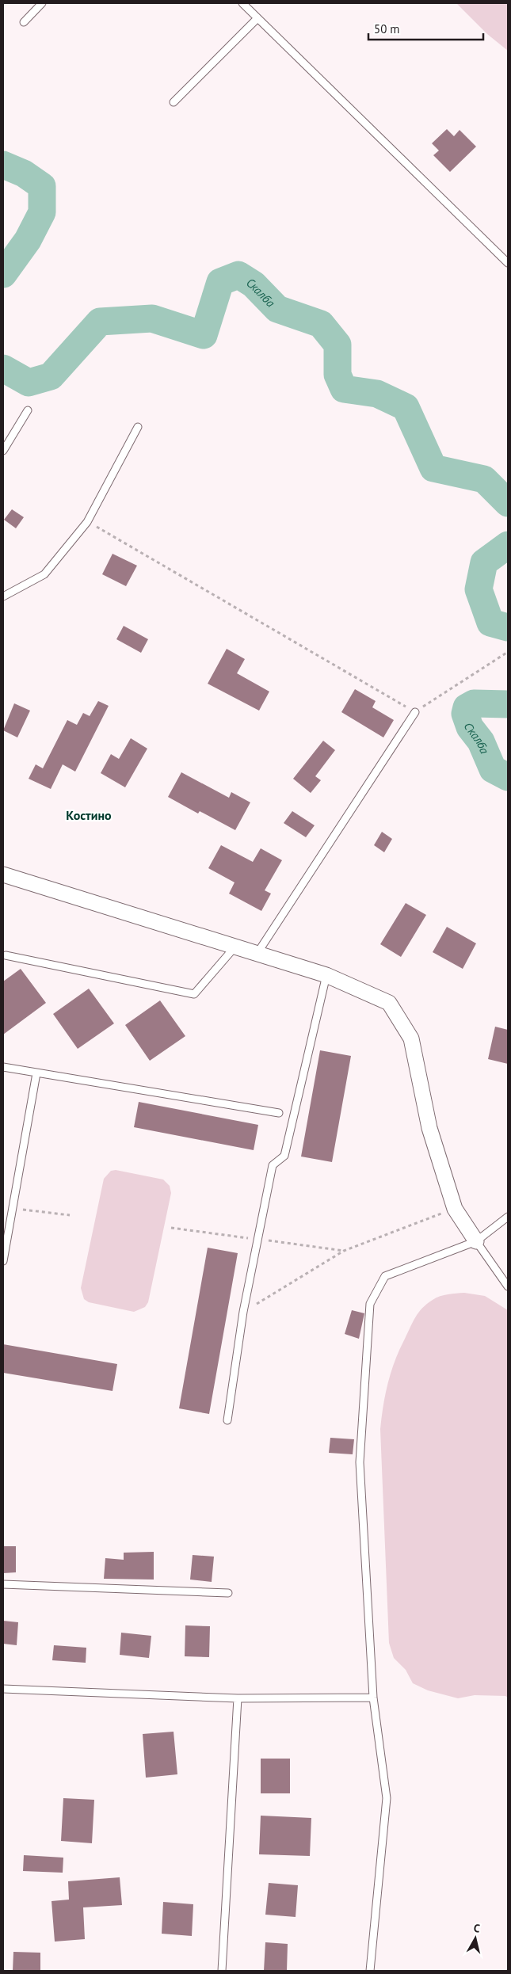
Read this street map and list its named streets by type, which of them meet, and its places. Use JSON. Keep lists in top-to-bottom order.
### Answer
{
  "districts": ["Костино"],
  "water": ["Скалба"],
  "scale_bar": "50 m",
  "north": "top"
}
